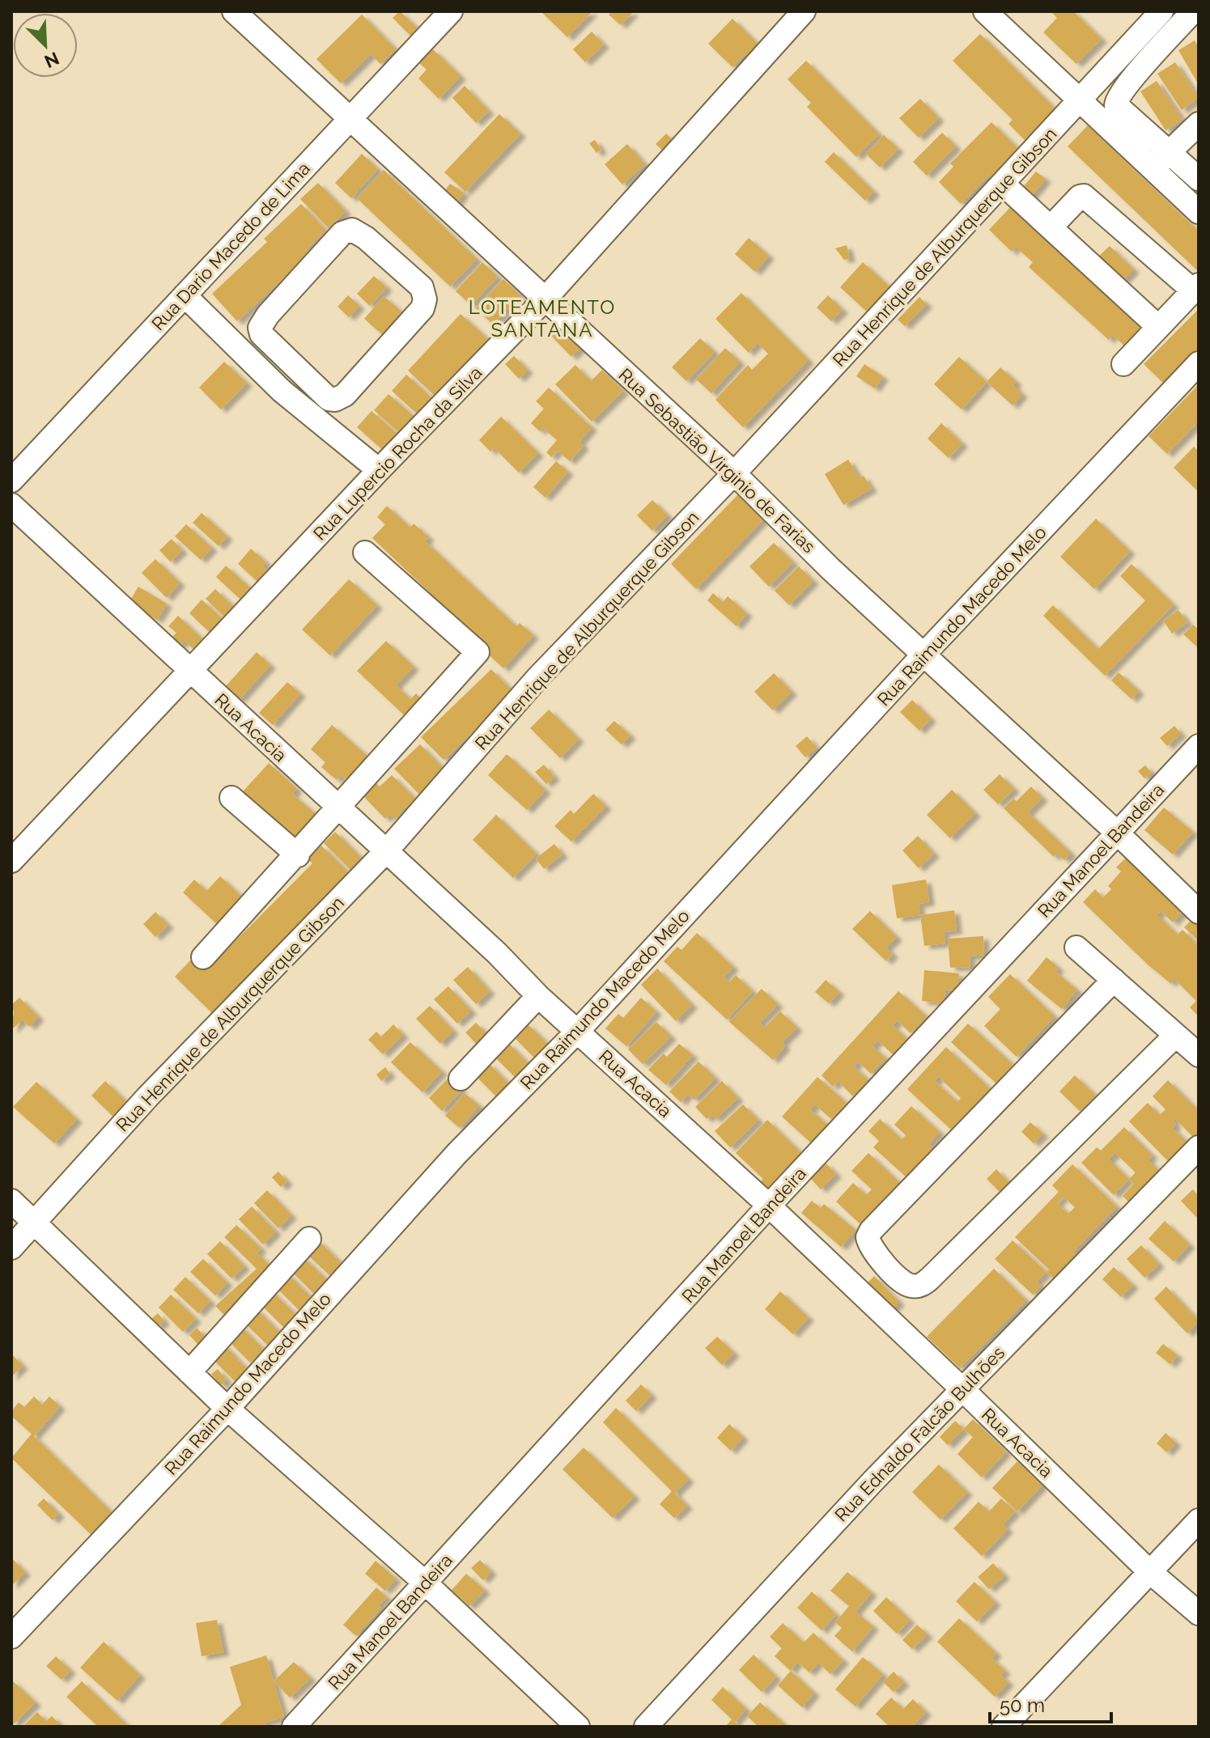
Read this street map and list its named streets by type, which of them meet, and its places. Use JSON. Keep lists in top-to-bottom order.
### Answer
{
  "streets": {
    "street": [
      "Rua Dario Macedo de Lima",
      "Rua Henrique de Alburquerque Gibson",
      "Rua Lupercio Rocha da Silva",
      "Rua Sebastião Virginio de Farias",
      "Rua Raimundo Macedo Melo",
      "Rua Acacia",
      "Rua Manoel Bandeira",
      "Rua Ednaldo Falcão Bulhões"
    ]
  },
  "crossings": [
    ["Rua Dario Macedo de Lima", "Rua Sebastião Virginio de Farias"],
    ["Rua Henrique de Alburquerque Gibson", "Rua Sebastião Virginio de Farias"],
    ["Rua Henrique de Alburquerque Gibson", "Rua Acacia"],
    ["Rua Lupercio Rocha da Silva", "Rua Sebastião Virginio de Farias"],
    ["Rua Lupercio Rocha da Silva", "Rua Acacia"],
    ["Rua Sebastião Virginio de Farias", "Rua Raimundo Macedo Melo"],
    ["Rua Sebastião Virginio de Farias", "Rua Manoel Bandeira"],
    ["Rua Raimundo Macedo Melo", "Rua Acacia"],
    ["Rua Acacia", "Rua Manoel Bandeira"],
    ["Rua Acacia", "Rua Ednaldo Falcão Bulhões"]
  ],
  "districts": ["LOTEAMENTO SANTANA"],
  "scale_bar": "50 m",
  "north": "bottom right"
}
